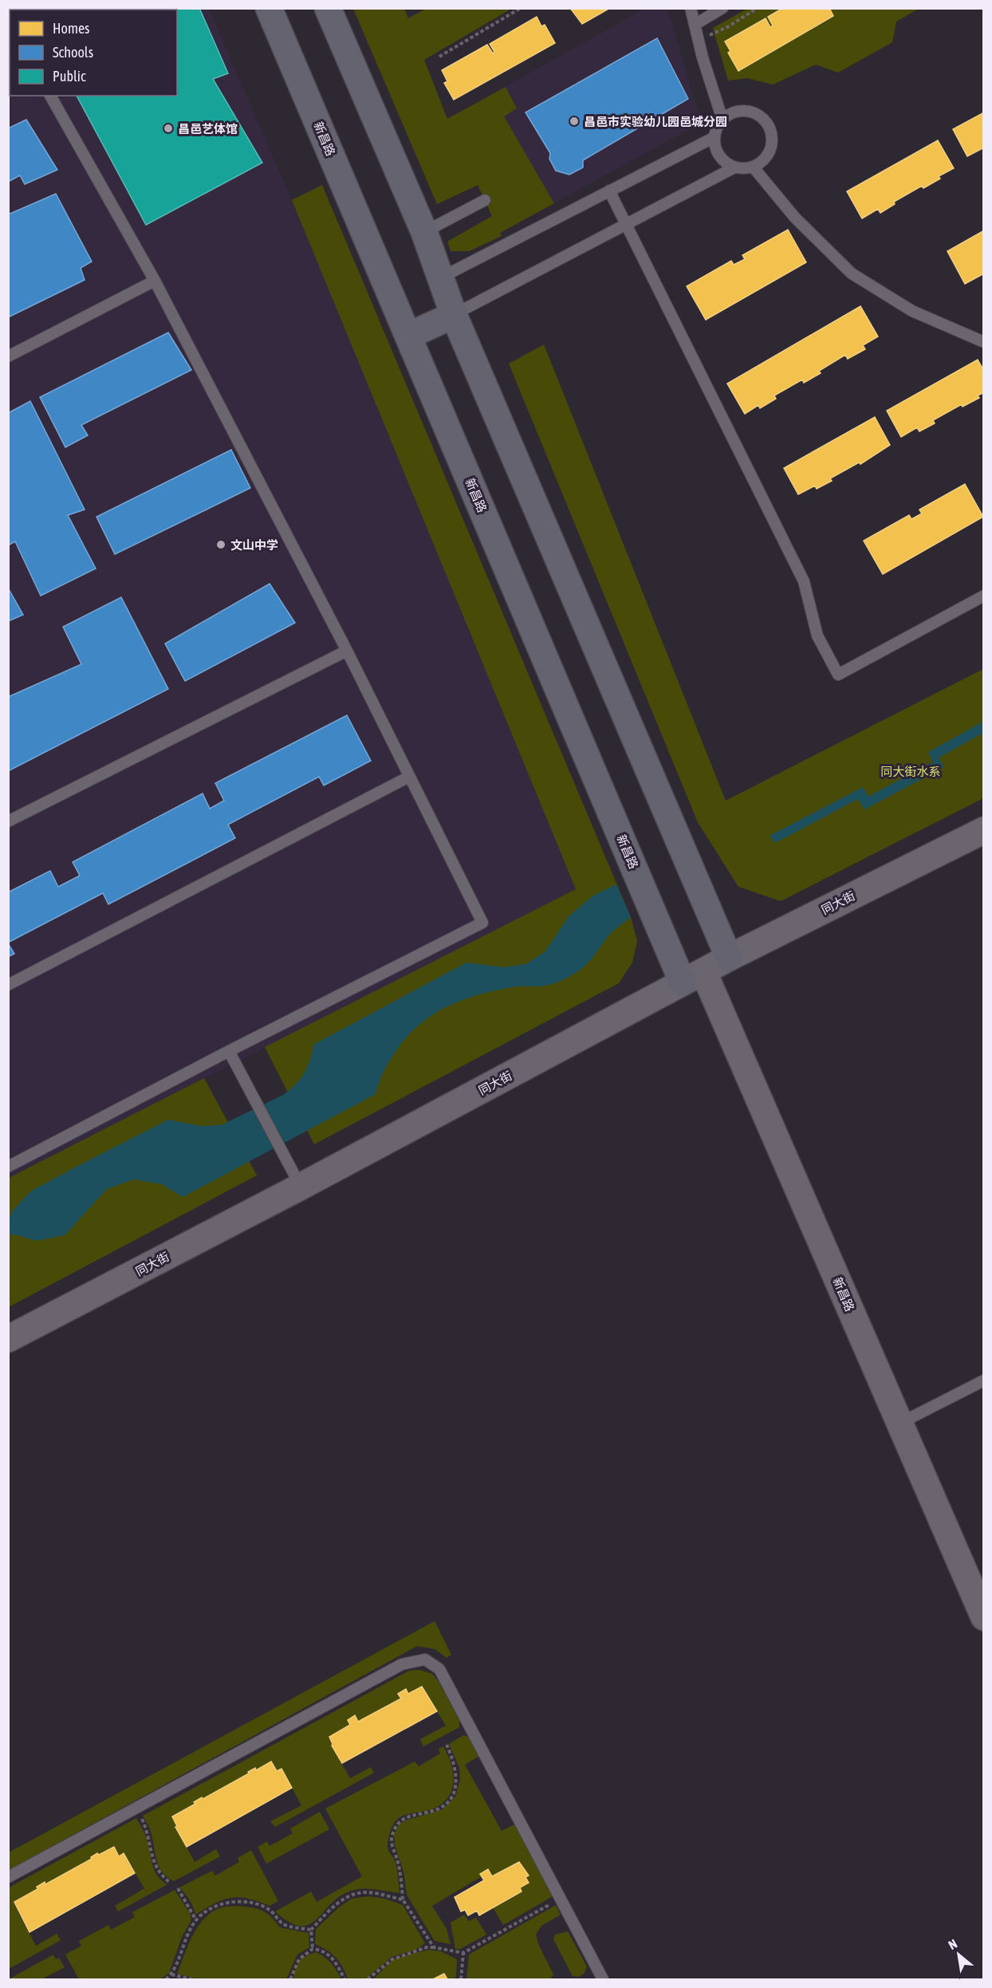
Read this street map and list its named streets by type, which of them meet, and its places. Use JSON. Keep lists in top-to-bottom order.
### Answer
{
  "streets": {
    "main road": ["新昌路"],
    "street": ["同大街"]
  },
  "crossings": [
    ["新昌路", "同大街"]
  ],
  "parks": ["同大街水系"],
  "places": ["昌邑市实验幼儿园邑城分园", "昌邑艺体馆", "文山中学"],
  "legend": ["Homes", "Schools", "Public"],
  "north": "top left"
}
